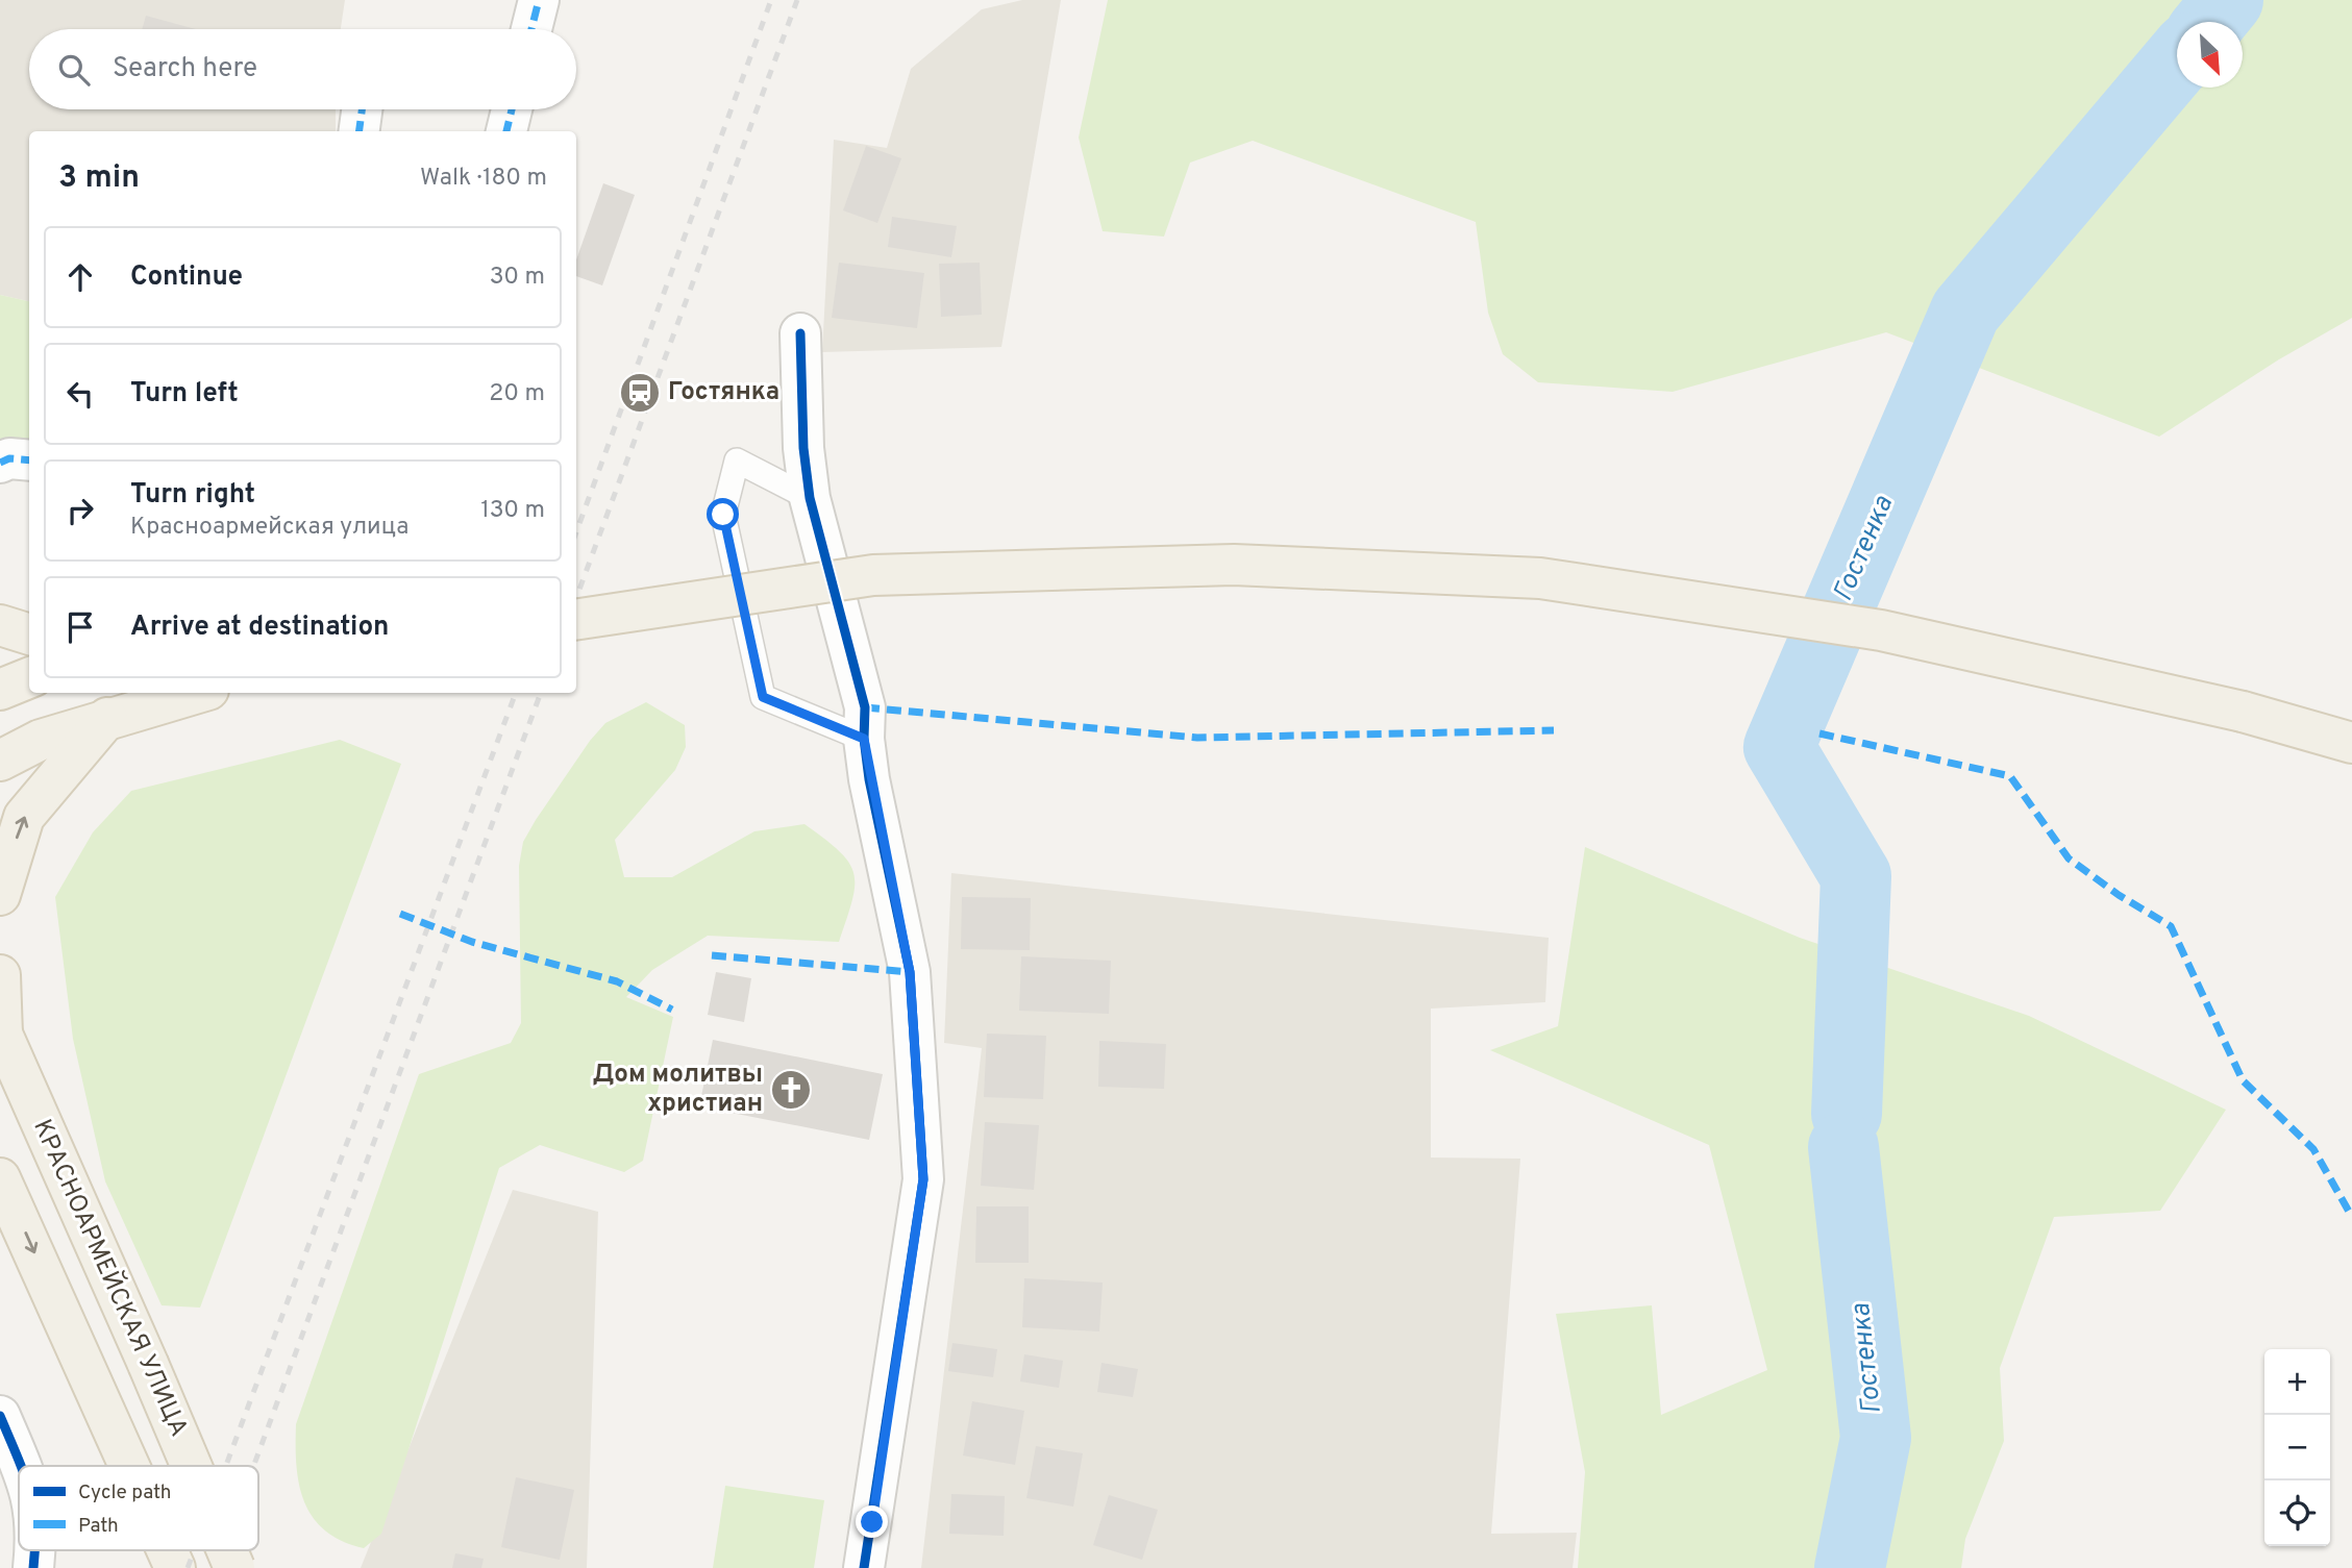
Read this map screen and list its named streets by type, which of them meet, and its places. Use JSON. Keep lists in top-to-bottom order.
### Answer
{
  "streets": {
    "main road": ["КРАСНОАРМЕЙСКАЯ УЛИЦА"]
  },
  "water": ["Гостенка"],
  "places": {
    "station": ["Гостянка"],
    "church": ["Дом молитвы христиан"]
  },
  "legend": ["Cycle path", "Path"],
  "north": "bottom right",
  "page": {
    "search": "Search here",
    "heading": ["3 min", "Walk · 180 m"],
    "list": [
      ["Continue", "30 m"],
      ["Turn left", "20 m"],
      ["Turn right", "Красноармейская улица", "130 m"],
      "Arrive at destination"
    ],
    "map_buttons": ["+", "−"]
  }
}
